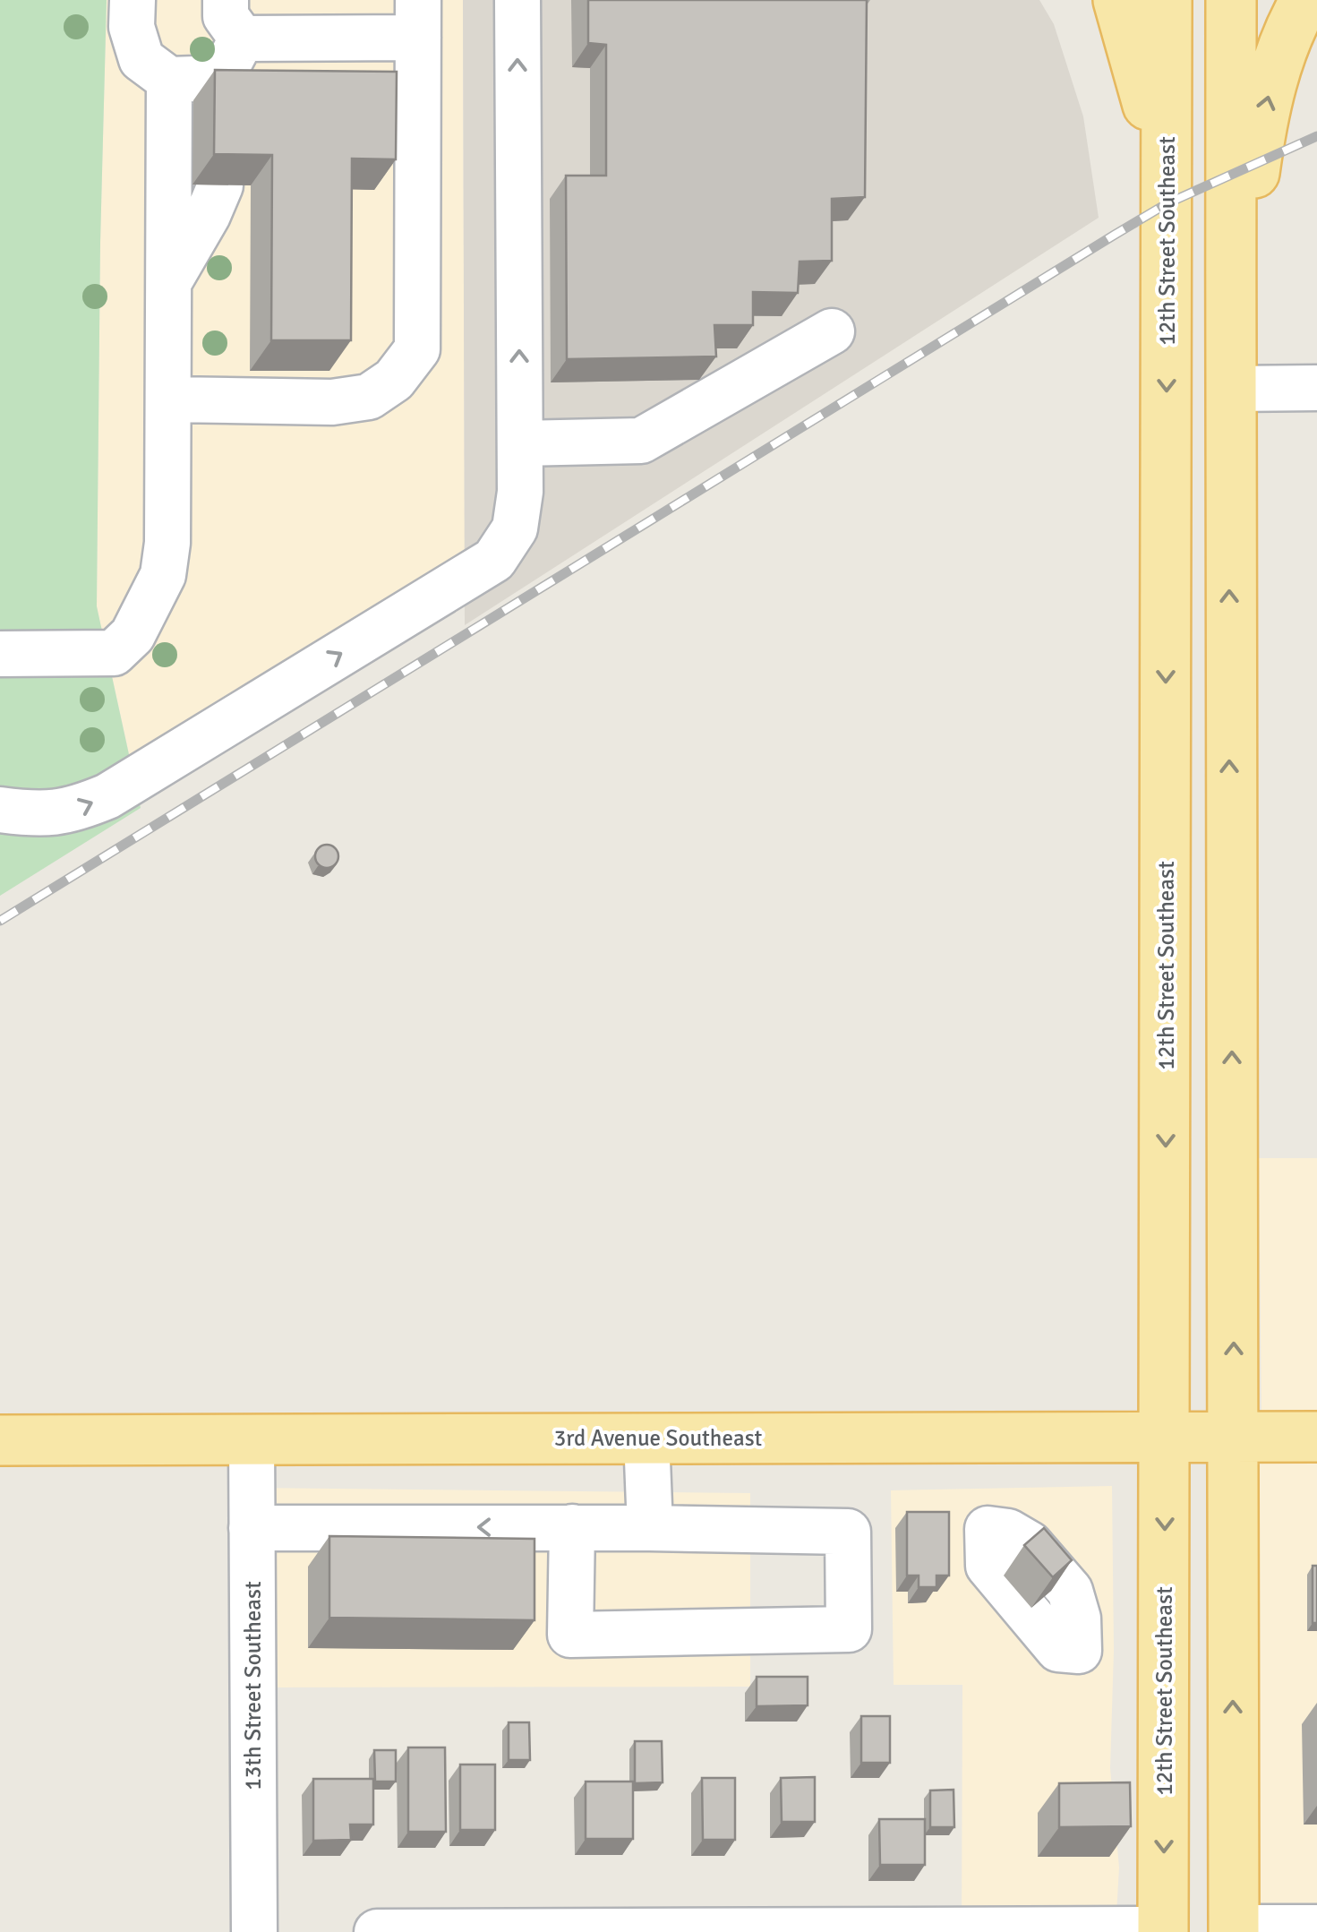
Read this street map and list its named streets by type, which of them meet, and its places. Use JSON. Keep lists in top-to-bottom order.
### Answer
{
  "streets": {
    "main road": ["12th Street Southeast", "3rd Avenue Southeast"],
    "street": ["13th Street Southeast"]
  },
  "crossings": [
    ["12th Street Southeast", "3rd Avenue Southeast"],
    ["3rd Avenue Southeast", "13th Street Southeast"]
  ]
}
